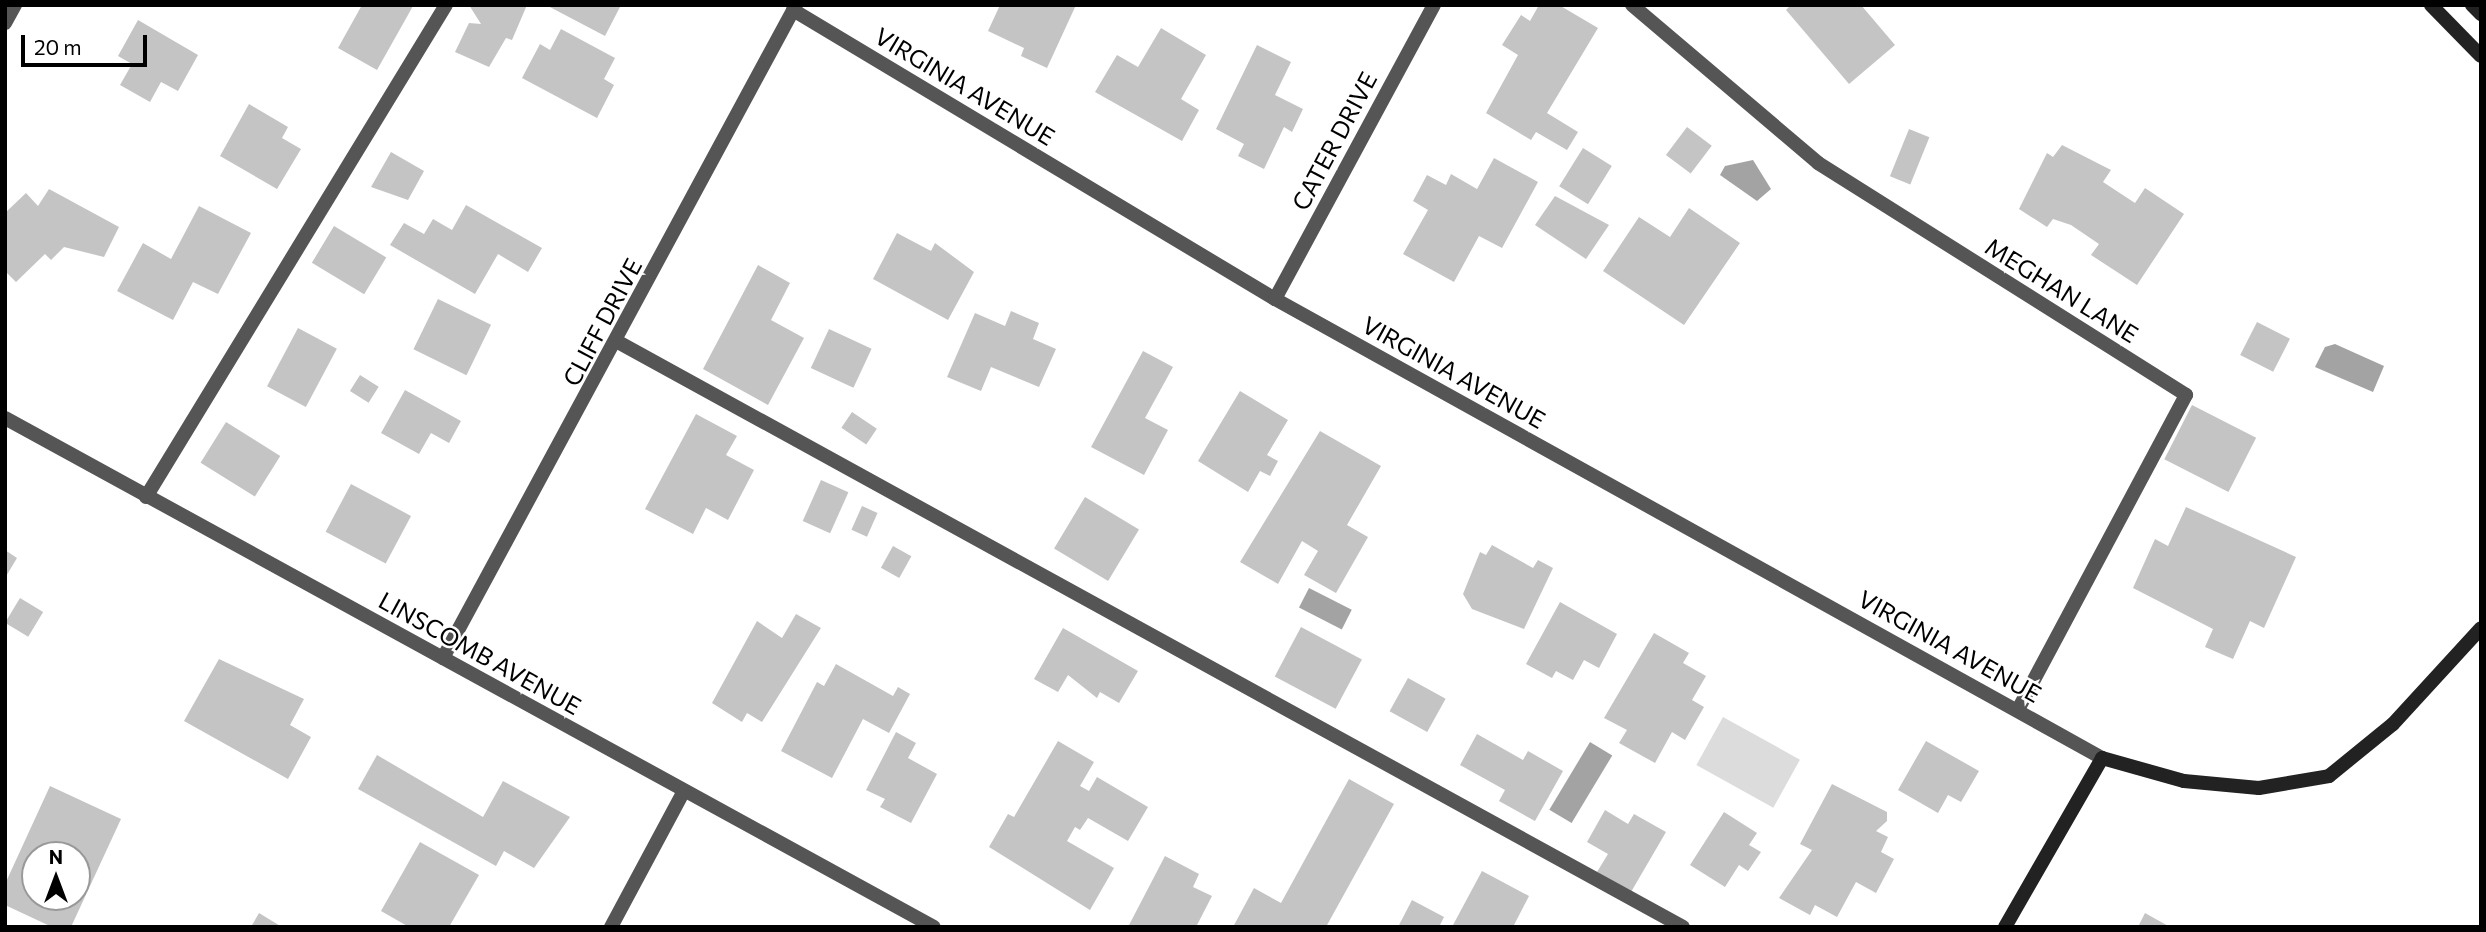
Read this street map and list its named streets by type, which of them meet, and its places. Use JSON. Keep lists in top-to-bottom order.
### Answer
{
  "streets": {
    "street": [
      "VIRGINIA AVENUE",
      "CATER DRIVE",
      "MEGHAN LANE",
      "CLIFF DRIVE",
      "LINSCOMB AVENUE"
    ]
  },
  "crossings": [
    ["VIRGINIA AVENUE", "CATER DRIVE"],
    ["VIRGINIA AVENUE", "MEGHAN LANE"],
    ["VIRGINIA AVENUE", "CLIFF DRIVE"],
    ["CLIFF DRIVE", "LINSCOMB AVENUE"]
  ],
  "scale_bar": "20 m",
  "north": "top"
}
